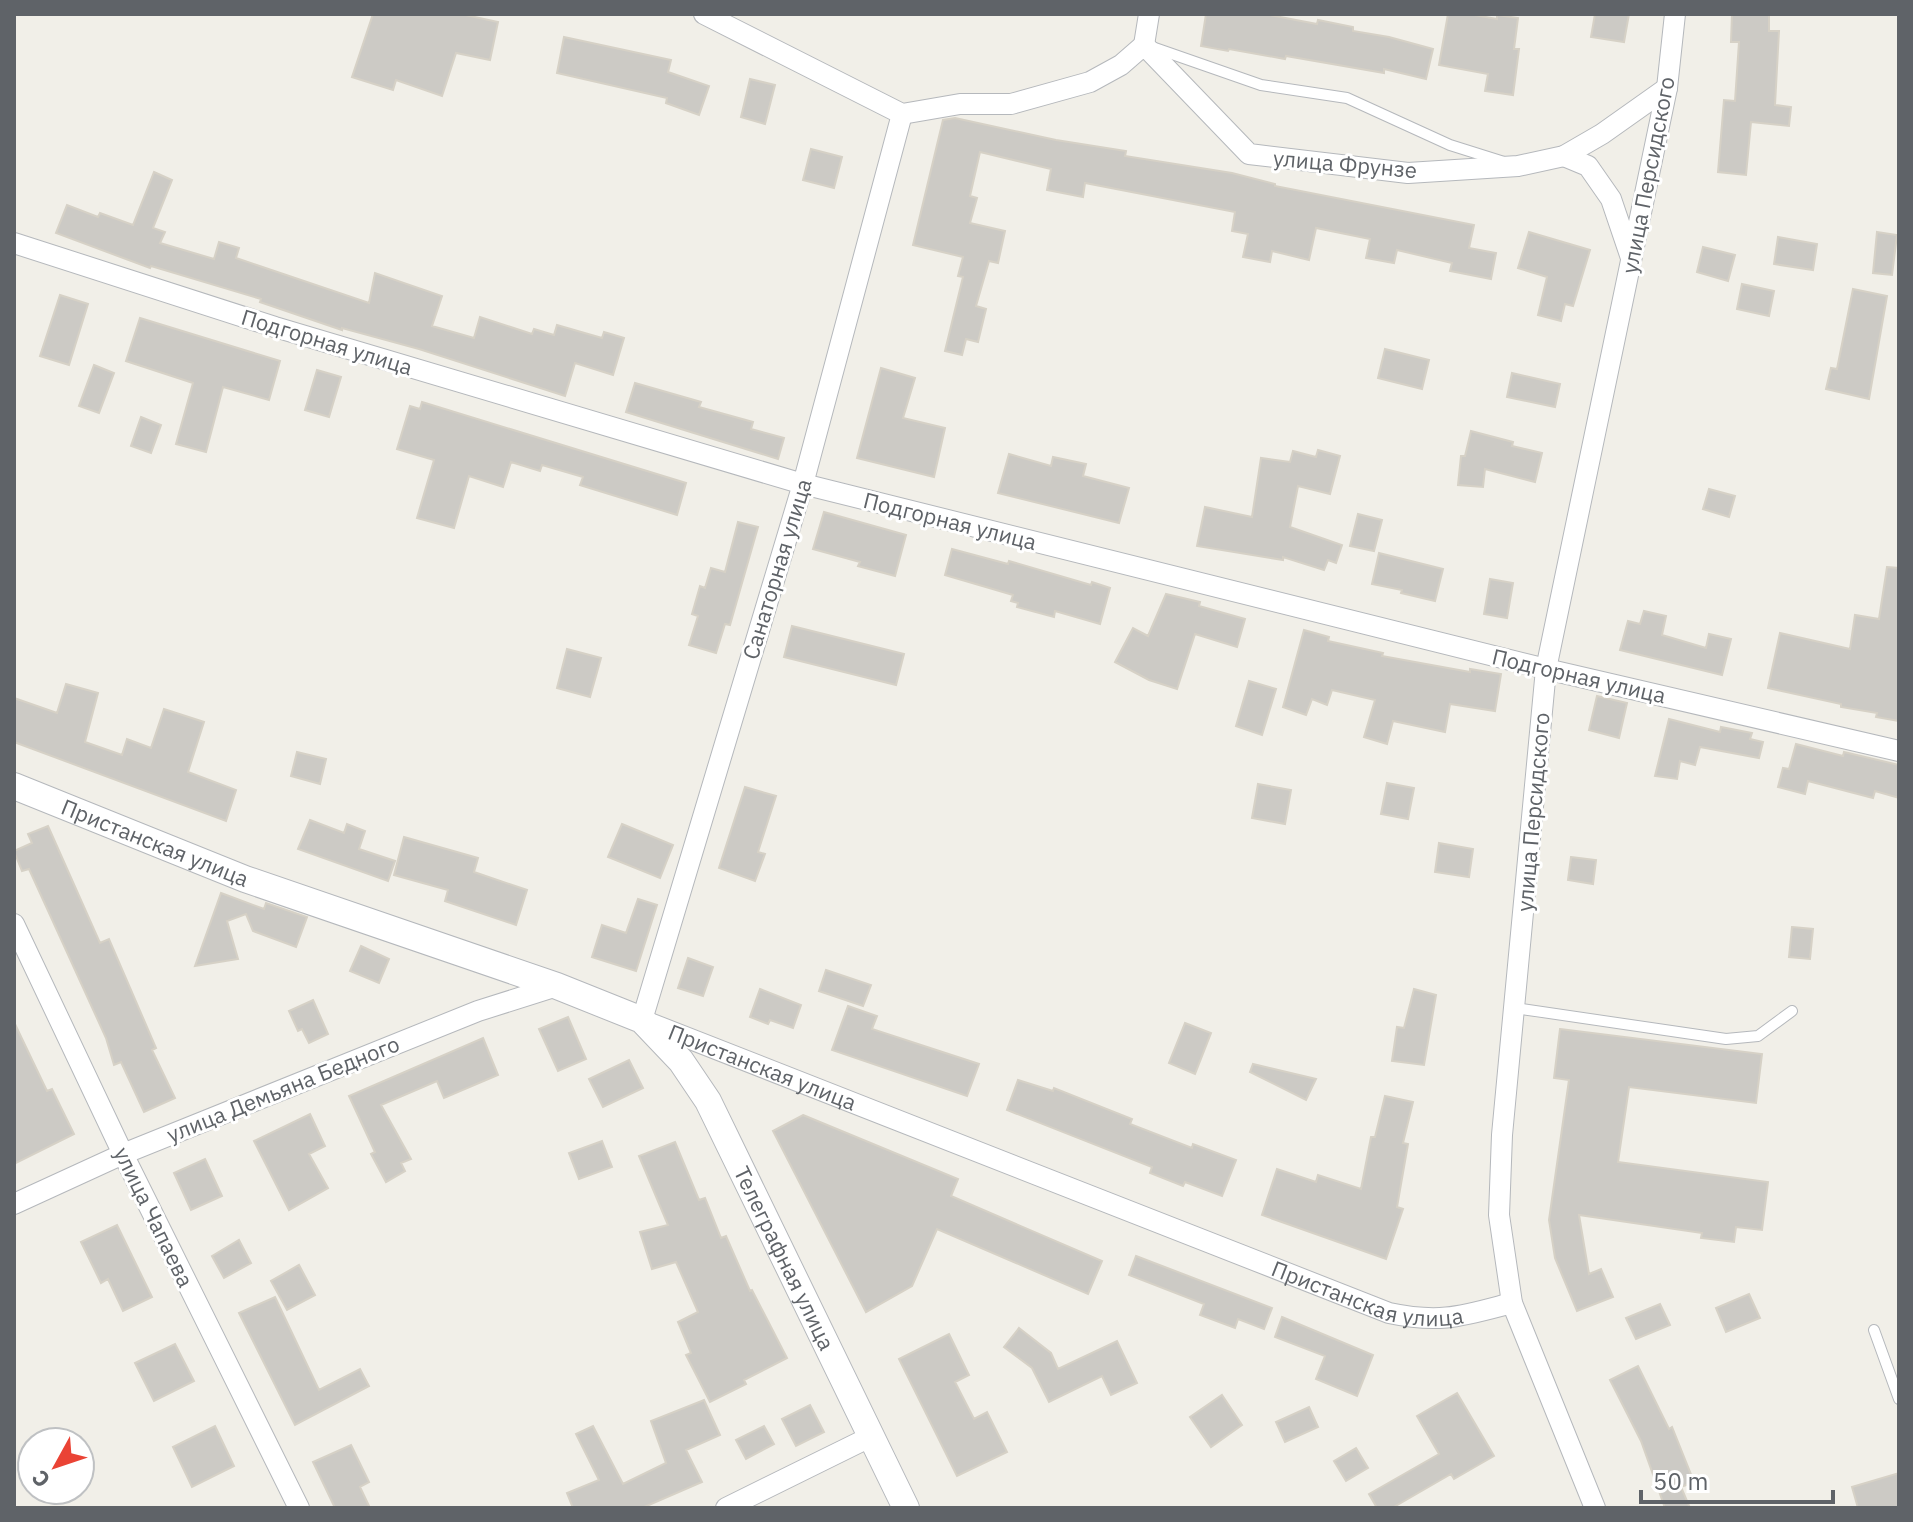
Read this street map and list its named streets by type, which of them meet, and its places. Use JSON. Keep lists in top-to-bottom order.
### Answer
{
  "streets": {
    "street": [
      "улица Фрунзе",
      "улица Персидского",
      "Подгорная улица",
      "Санаторная улица",
      "Пристанская улица",
      "улица Демьяна Бедного",
      "улица Чапаева",
      "Телеграфная улица"
    ]
  },
  "crossings": [
    ["улица Фрунзе", "улица Персидского"],
    ["улица Персидского", "Подгорная улица"],
    ["улица Персидского", "Пристанская улица"],
    ["Подгорная улица", "Санаторная улица"],
    ["Санаторная улица", "Пристанская улица"],
    ["Санаторная улица", "Телеграфная улица"],
    ["Пристанская улица", "улица Демьяна Бедного"],
    ["Пристанская улица", "Телеграфная улица"],
    ["улица Демьяна Бедного", "улица Чапаева"]
  ],
  "scale_bar": "50 m",
  "north": "bottom left"
}
